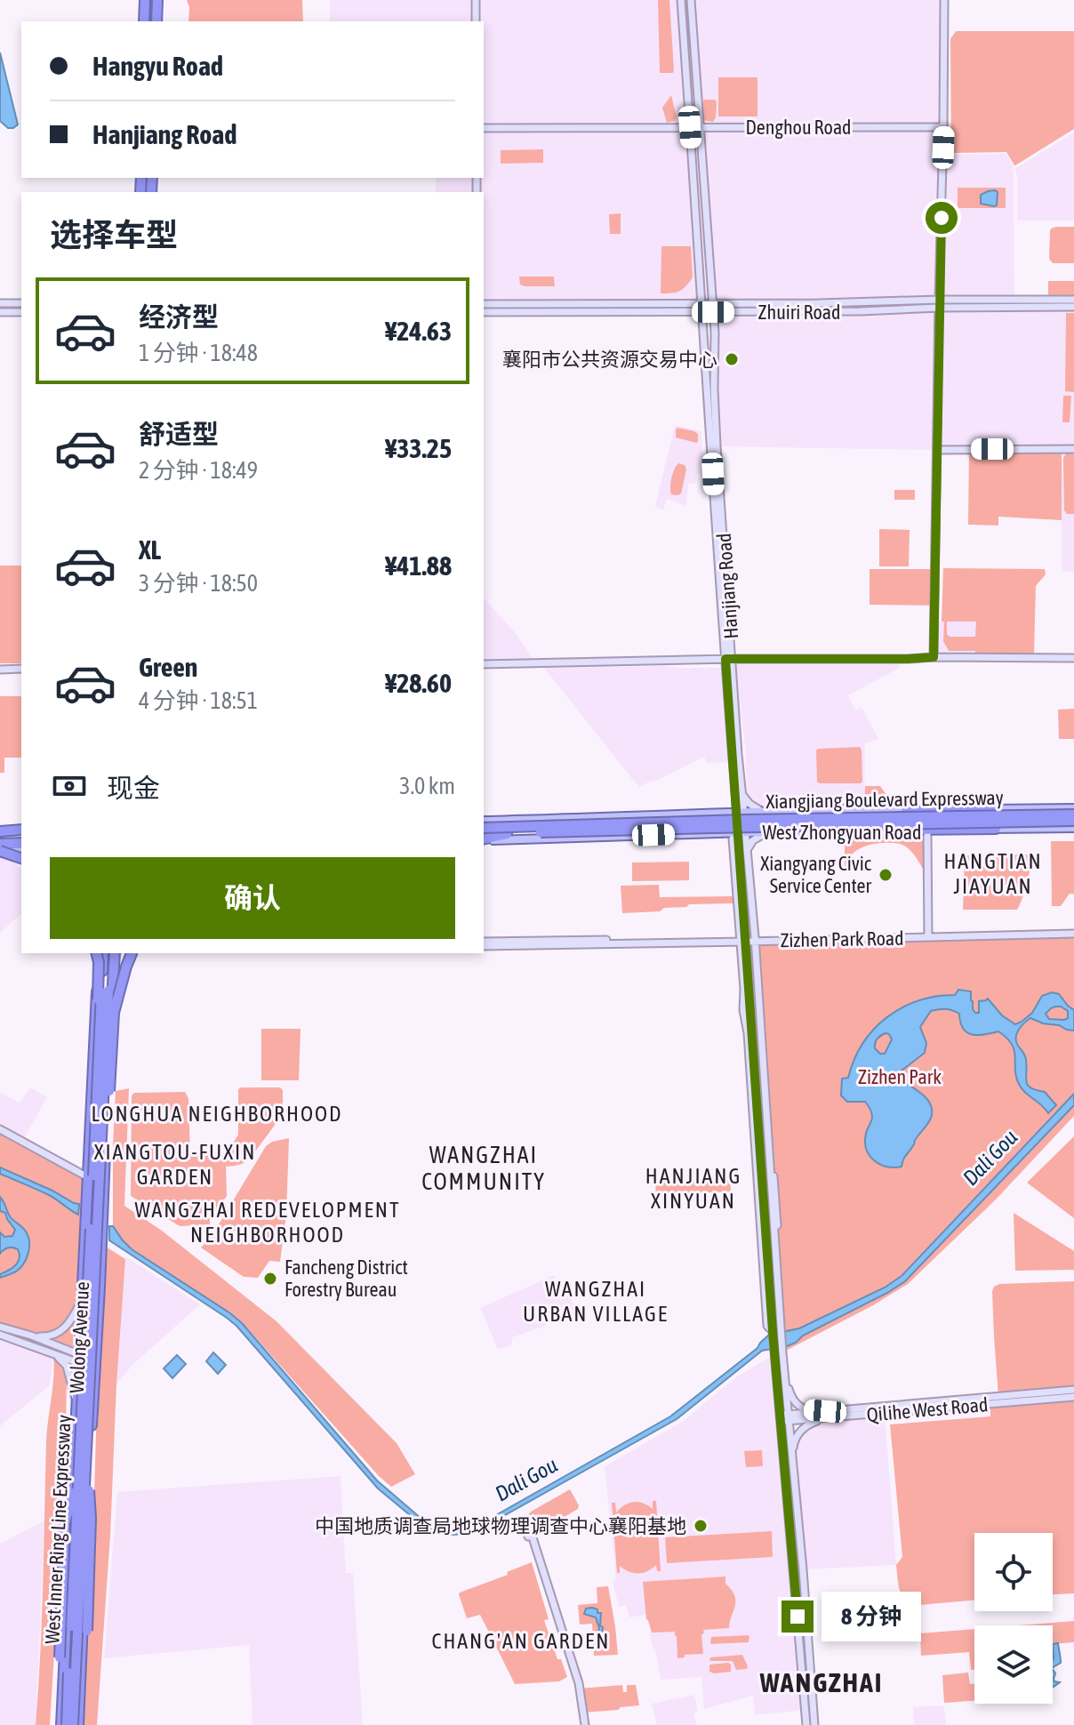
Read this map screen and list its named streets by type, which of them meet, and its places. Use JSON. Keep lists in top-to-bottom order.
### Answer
{
  "streets": {
    "highway": ["Xiangjiang Boulevard Expressway", "Wolong Avenue", "West Inner Ring Line Expressway"],
    "main road": [
      "Denghou Road",
      "Zhuiri Road",
      "Hanjiang Road",
      "West Zhongyuan Road",
      "Zizhen Park Road",
      "Qilihe West Road"
    ]
  },
  "crossings": [
    ["Denghou Road", "Hanjiang Road"],
    ["Zhuiri Road", "Hanjiang Road"],
    ["Hanjiang Road", "West Zhongyuan Road"],
    ["Hanjiang Road", "Zizhen Park Road"],
    ["Hanjiang Road", "Qilihe West Road"],
    ["Wolong Avenue", "West Inner Ring Line Expressway"]
  ],
  "districts": [
    "HANGTIAN JIAYUAN",
    "LONGHUA NEIGHBORHOOD",
    "XIANGTOU-FUXIN GARDEN",
    "WANGZHAI COMMUNITY",
    "HANJIANG XINYUAN",
    "WANGZHAI REDEVELOPMENT NEIGHBORHOOD",
    "WANGZHAI URBAN VILLAGE",
    "CHANG'AN GARDEN",
    "WANGZHAI"
  ],
  "water": ["Dali Gou"],
  "parks": ["Zizhen Park"],
  "places": [
    "襄阳市公共资源交易中心",
    "Xiangyang Civic Service Center",
    "Fancheng District Forestry Bureau",
    "中国地质调查局地球物理调查中心襄阳基地"
  ],
  "page": {
    "banner": ["Hangyu Road", "Hanjiang Road"],
    "heading": "选择车型",
    "list": [
      {
        "name": "经济型",
        "note": "1 分钟 · 18:48",
        "value": "¥24.63"
      },
      {
        "name": "舒适型",
        "note": "2 分钟 · 18:49",
        "value": "¥33.25"
      },
      {
        "name": "XL",
        "note": "3 分钟 · 18:50",
        "value": "¥41.88"
      },
      {
        "name": "Green",
        "note": "4 分钟 · 18:51",
        "value": "¥28.60"
      }
    ],
    "pay": ["现金", "3.0 km"],
    "buttons": "确认",
    "bubble": "8 分钟"
  }
}
